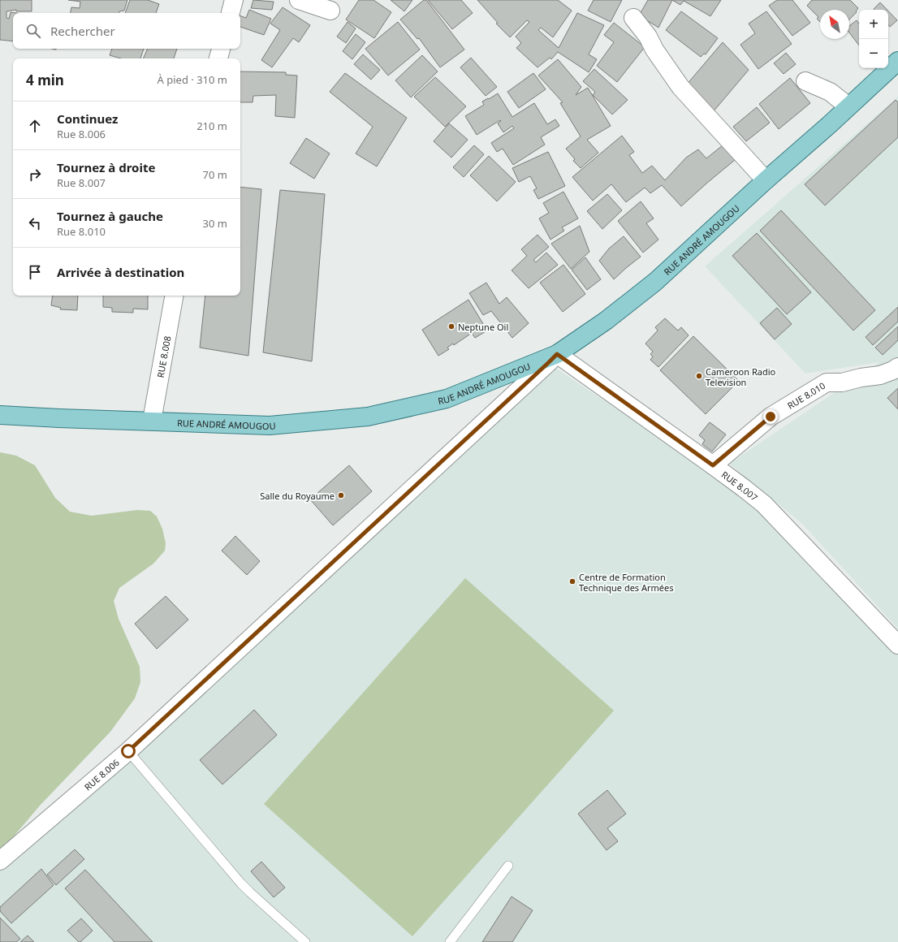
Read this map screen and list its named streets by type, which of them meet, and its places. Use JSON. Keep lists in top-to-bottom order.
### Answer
{
  "streets": {
    "main road": ["RUE ANDRÉ AMOUGOU"],
    "street": [
      "RUE 8.008",
      "RUE 8.010",
      "RUE 8.007",
      "RUE 8.006"
    ]
  },
  "crossings": [
    ["RUE ANDRÉ AMOUGOU", "RUE 8.008"],
    ["RUE ANDRÉ AMOUGOU", "RUE 8.007"],
    ["RUE ANDRÉ AMOUGOU", "RUE 8.006"],
    ["RUE 8.010", "RUE 8.007"],
    ["RUE 8.007", "RUE 8.006"]
  ],
  "places": [
    "Neptune Oil",
    "Cameroon Radio Television",
    "Salle du Royaume",
    "Centre de Formation Technique des Armées"
  ],
  "north": "top left",
  "page": {
    "map_buttons": ["+", "−"],
    "search": "Rechercher",
    "heading": ["4 min", "À pied · 310 m"],
    "list": [
      ["Continuez", "Rue 8.006", "210 m"],
      ["Tournez à droite", "Rue 8.007", "70 m"],
      ["Tournez à gauche", "Rue 8.010", "30 m"],
      "Arrivée à destination"
    ]
  }
}
